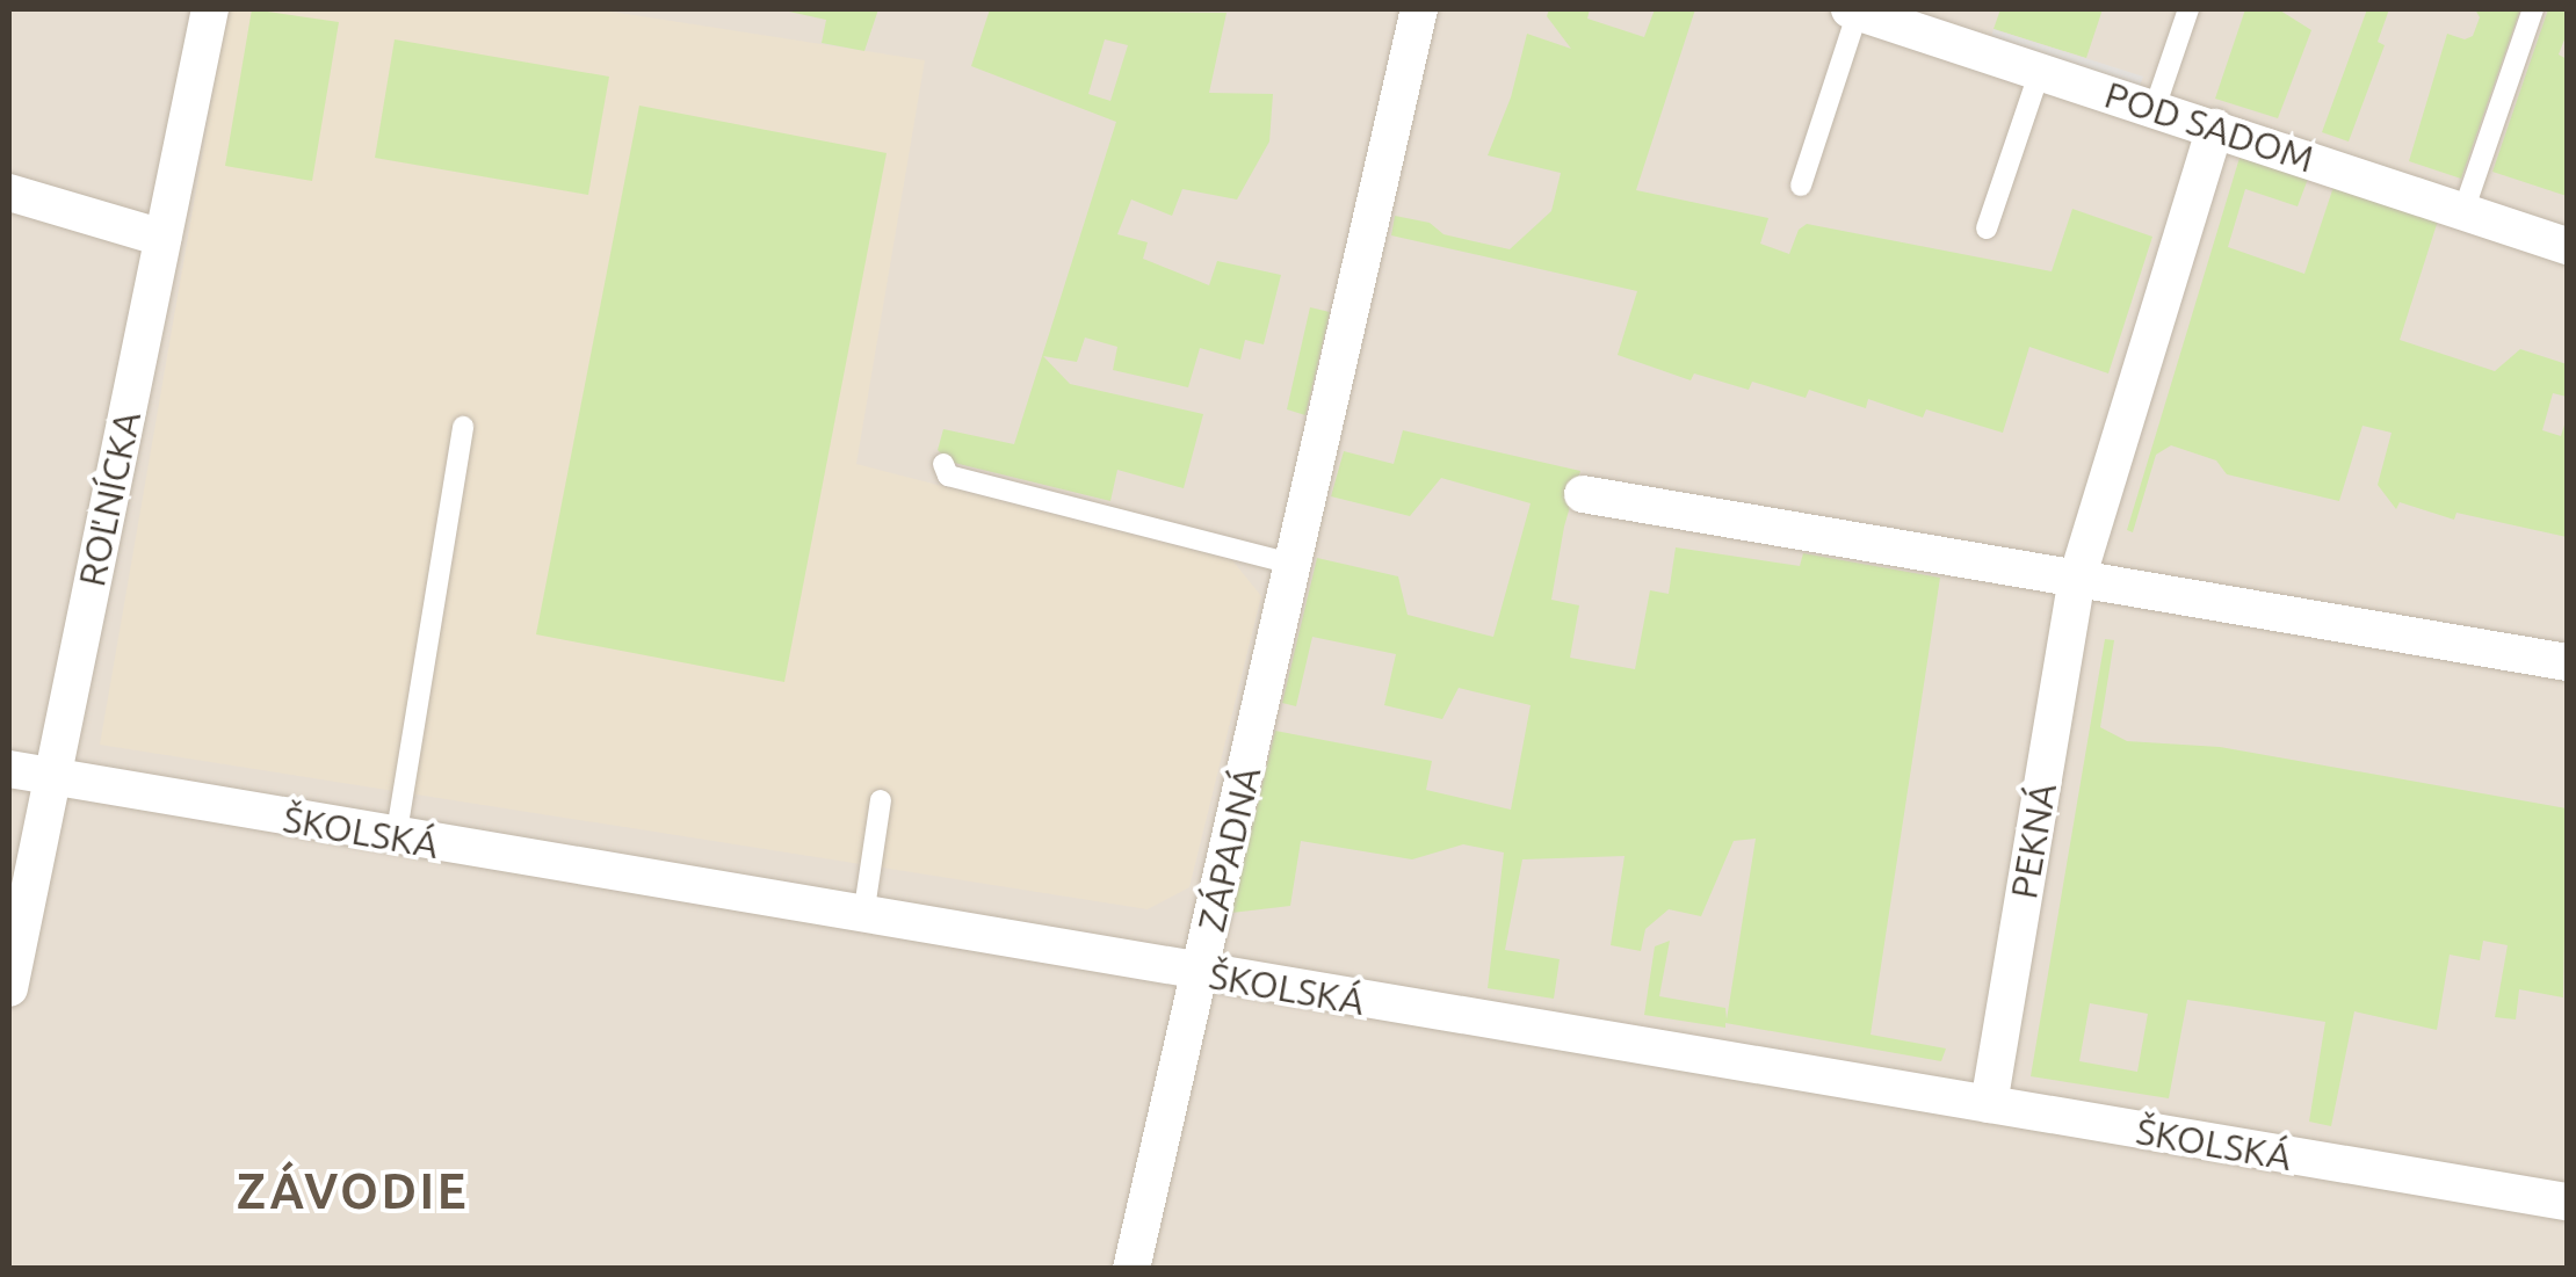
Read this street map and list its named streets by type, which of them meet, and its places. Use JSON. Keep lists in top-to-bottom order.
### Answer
{
  "streets": {
    "street": [
      "POD SADOM",
      "ROĽNÍCKA",
      "ŠKOLSKÁ",
      "PEKNÁ",
      "ZÁPADNÁ"
    ]
  },
  "crossings": [
    ["POD SADOM", "PEKNÁ"],
    ["ROĽNÍCKA", "ŠKOLSKÁ"],
    ["ŠKOLSKÁ", "PEKNÁ"],
    ["ŠKOLSKÁ", "ZÁPADNÁ"]
  ],
  "districts": ["ZÁVODIE"]
}
